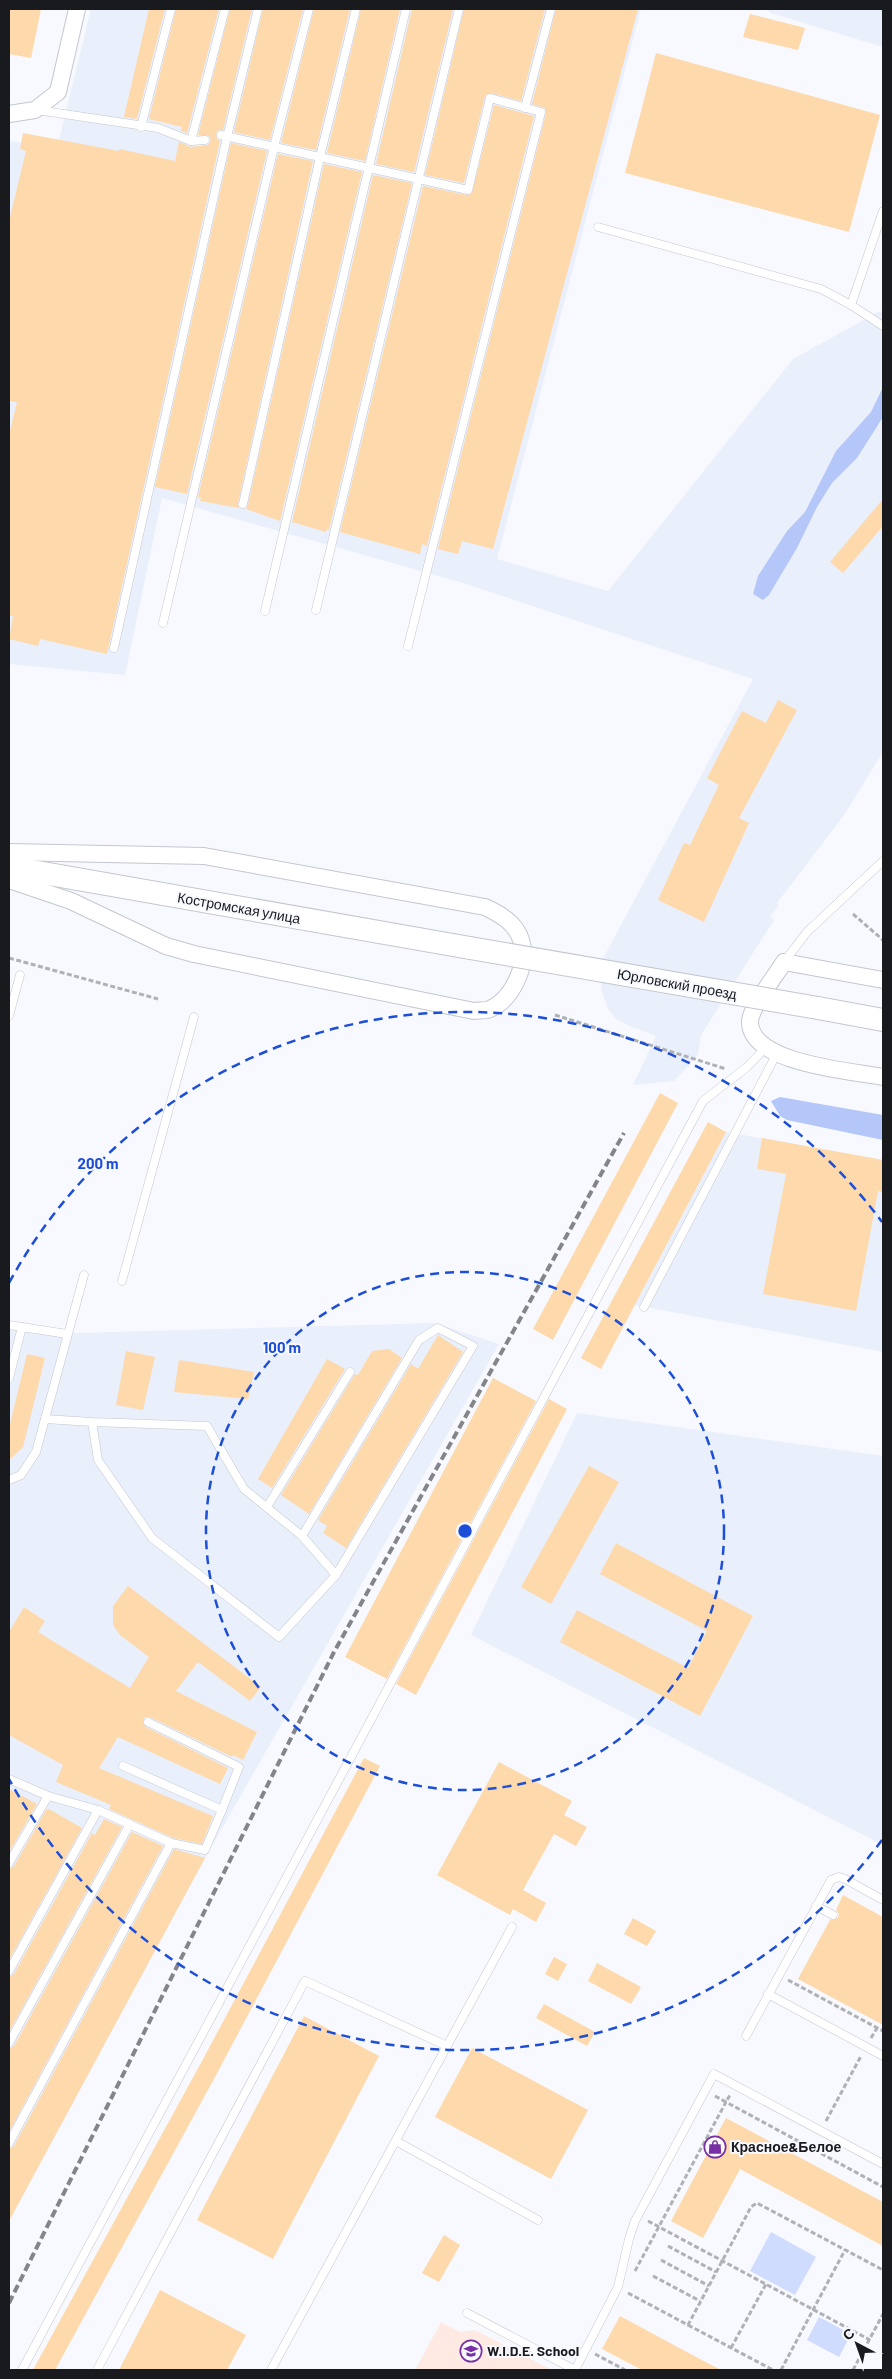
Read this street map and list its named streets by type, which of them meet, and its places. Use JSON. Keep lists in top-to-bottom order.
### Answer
{
  "streets": {
    "main road": ["Костромская улица", "Юрловский проезд"]
  },
  "crossings": [
    ["Костромская улица", "Юрловский проезд"]
  ],
  "places": {
    "shop": ["Красное&Белое"],
    "school or university": ["W.I.D.E. School"]
  },
  "north": "top left",
  "rings": ["200 m", "100 m"]
}
